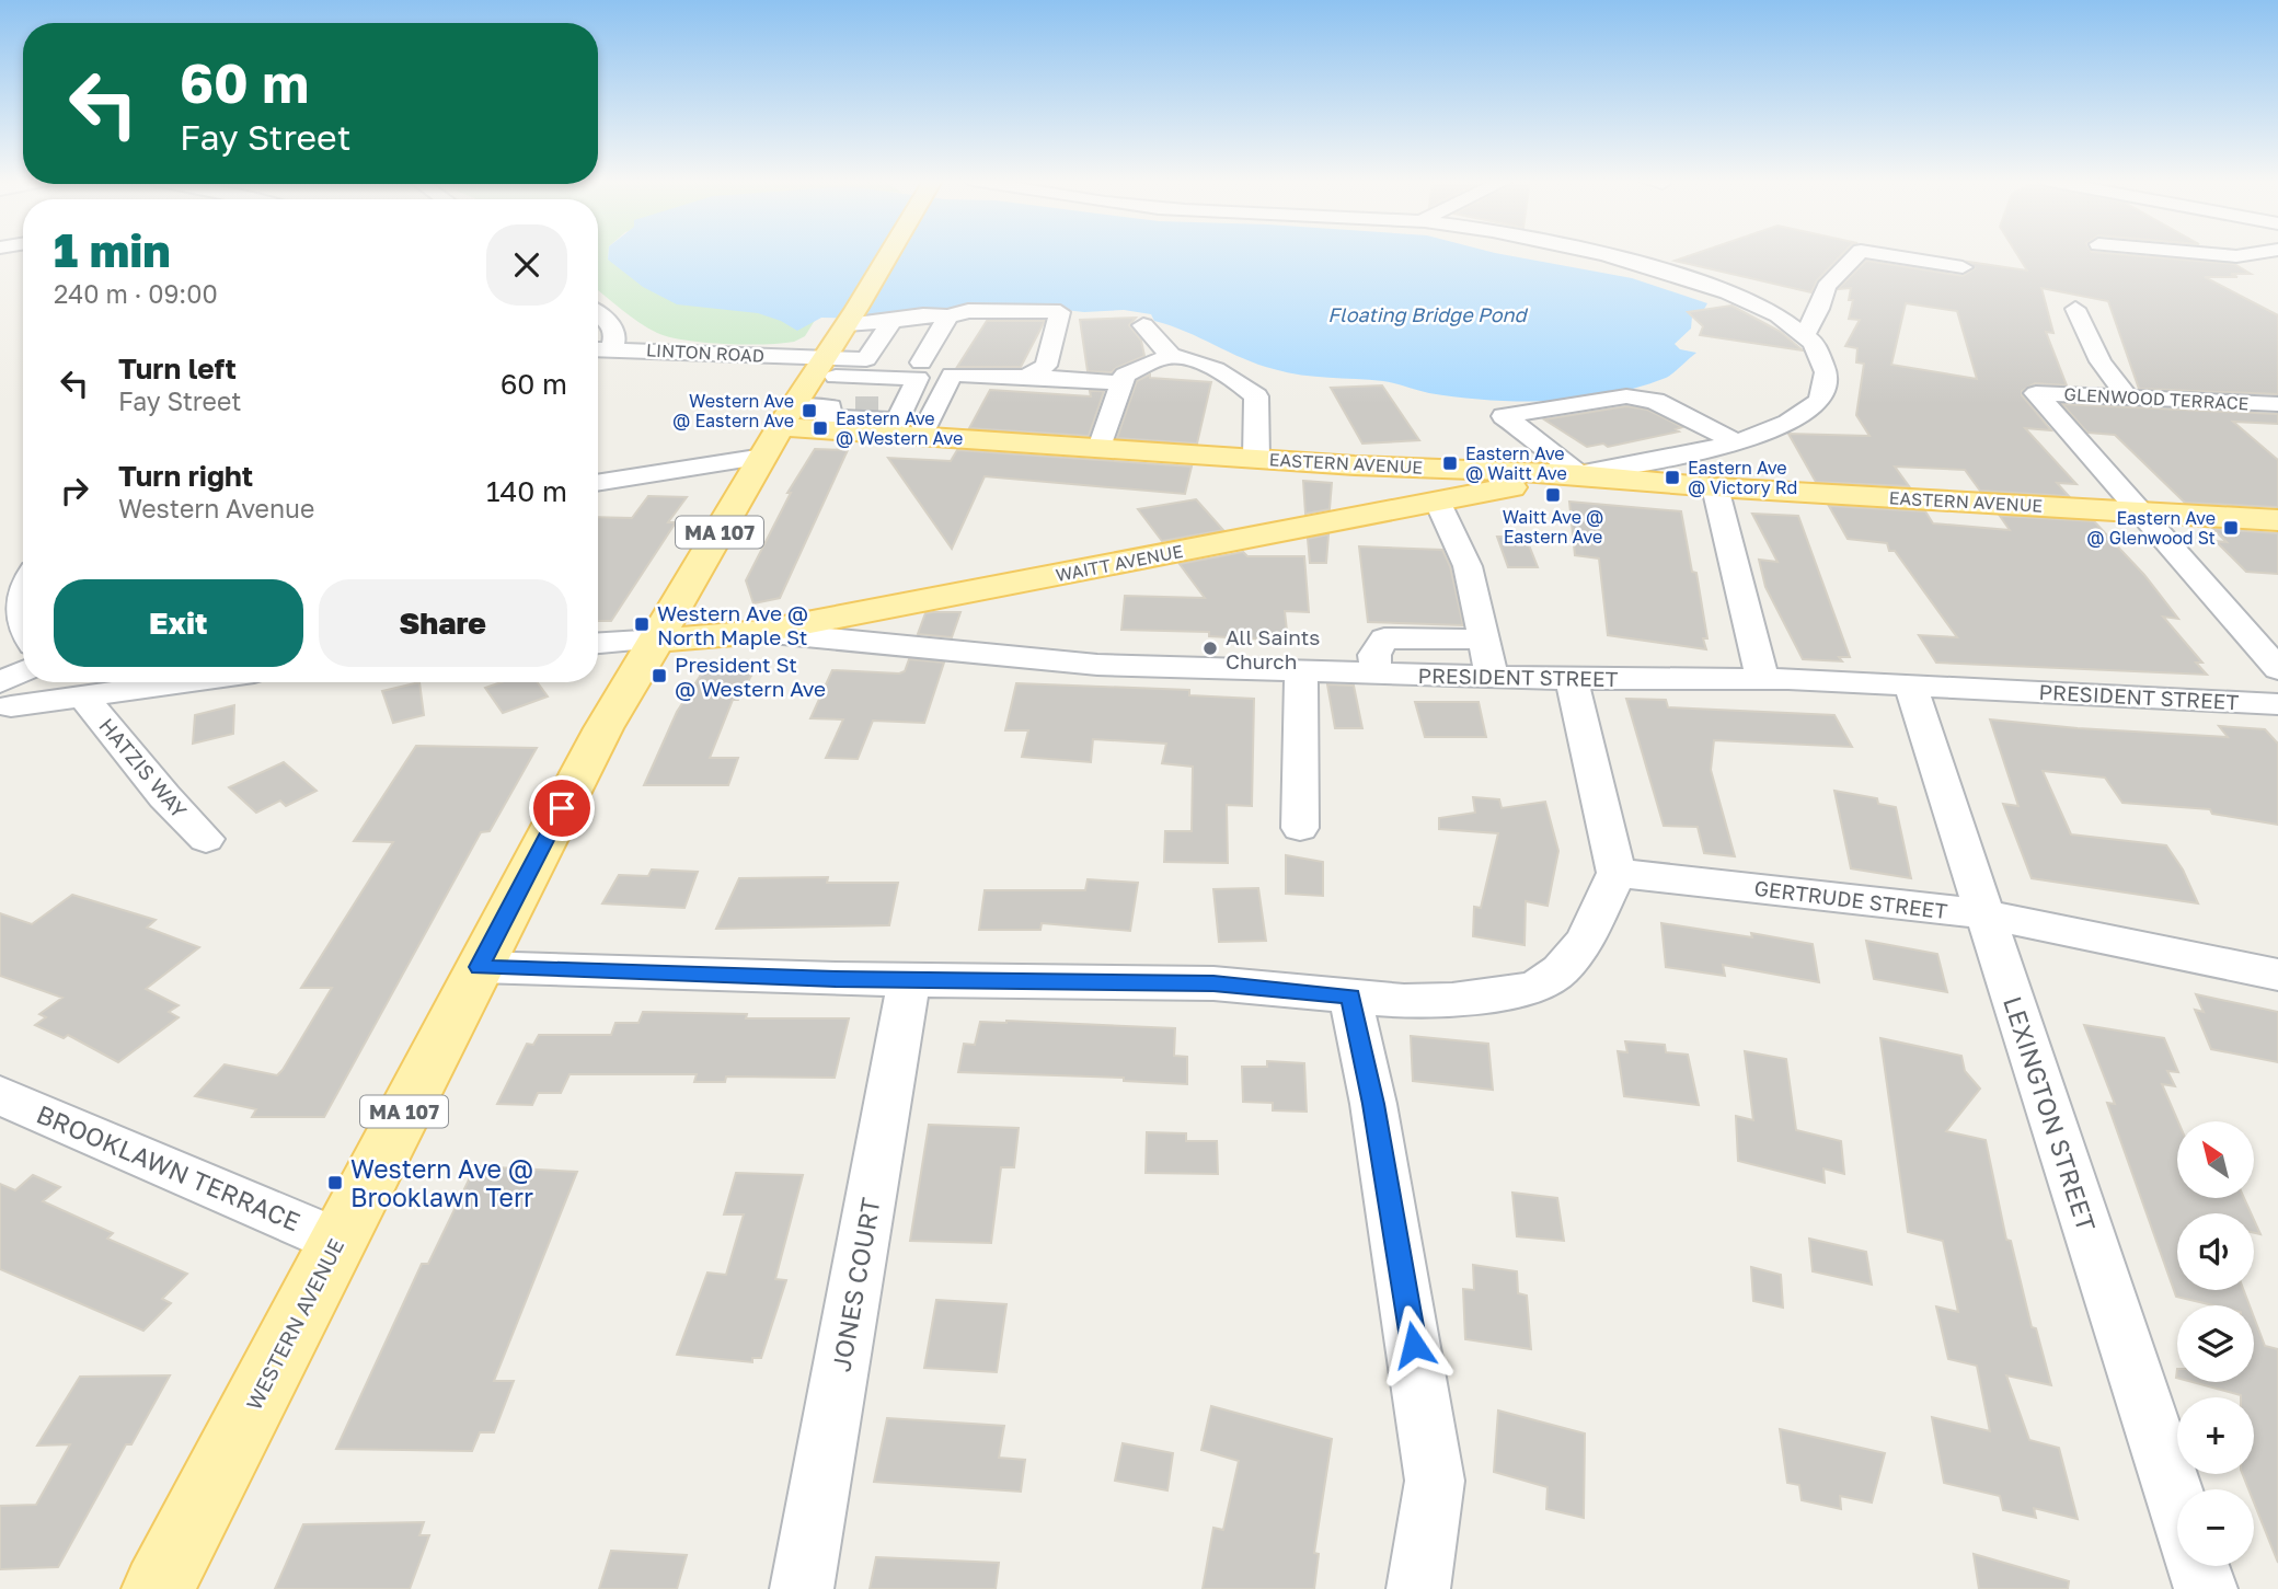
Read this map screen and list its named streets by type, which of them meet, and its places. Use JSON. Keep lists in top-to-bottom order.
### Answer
{
  "streets": {
    "main road": [
      "EASTERN AVENUE",
      "MA 107",
      "WAITT AVENUE",
      "WESTERN AVENUE"
    ],
    "street": [
      "LINTON ROAD",
      "GLENWOOD TERRACE",
      "PRESIDENT STREET",
      "HATZIS WAY",
      "GERTRUDE STREET",
      "LEXINGTON STREET",
      "BROOKLAWN TERRACE",
      "JONES COURT"
    ]
  },
  "crossings": [
    ["LINTON ROAD", "WESTERN AVENUE"],
    ["GLENWOOD TERRACE", "EASTERN AVENUE"],
    ["EASTERN AVENUE", "WAITT AVENUE"],
    ["EASTERN AVENUE", "WESTERN AVENUE"],
    ["WAITT AVENUE", "PRESIDENT STREET"],
    ["WAITT AVENUE", "WESTERN AVENUE"],
    ["PRESIDENT STREET", "LEXINGTON STREET"],
    ["GERTRUDE STREET", "LEXINGTON STREET"],
    ["BROOKLAWN TERRACE", "WESTERN AVENUE"]
  ],
  "water": ["Floating Bridge Pond"],
  "places": {
    "transit": [
      "Western Ave @ Eastern Ave",
      "Eastern Ave @ Western Ave",
      "Eastern Ave @ Waitt Ave",
      "Eastern Ave @ Victory Rd",
      "Waitt Ave @ Eastern Ave",
      "Eastern Ave @ Glenwood St",
      "Western Ave @ North Maple St",
      "President St @ Western Ave",
      "Western Ave @ Brooklawn Terr"
    ],
    "other": ["All Saints Church"]
  },
  "north": "top left",
  "page": {
    "turn": ["60 m", "Fay Street"],
    "heading": ["1 min", "240 m · 09:00"],
    "list": [
      {
        "name": "Turn left",
        "note": "Fay Street",
        "value": "60 m"
      },
      {
        "name": "Turn right",
        "note": "Western Avenue",
        "value": "140 m"
      }
    ],
    "buttons": ["Exit", "Share"],
    "map_buttons": ["+", "−"]
  }
}
